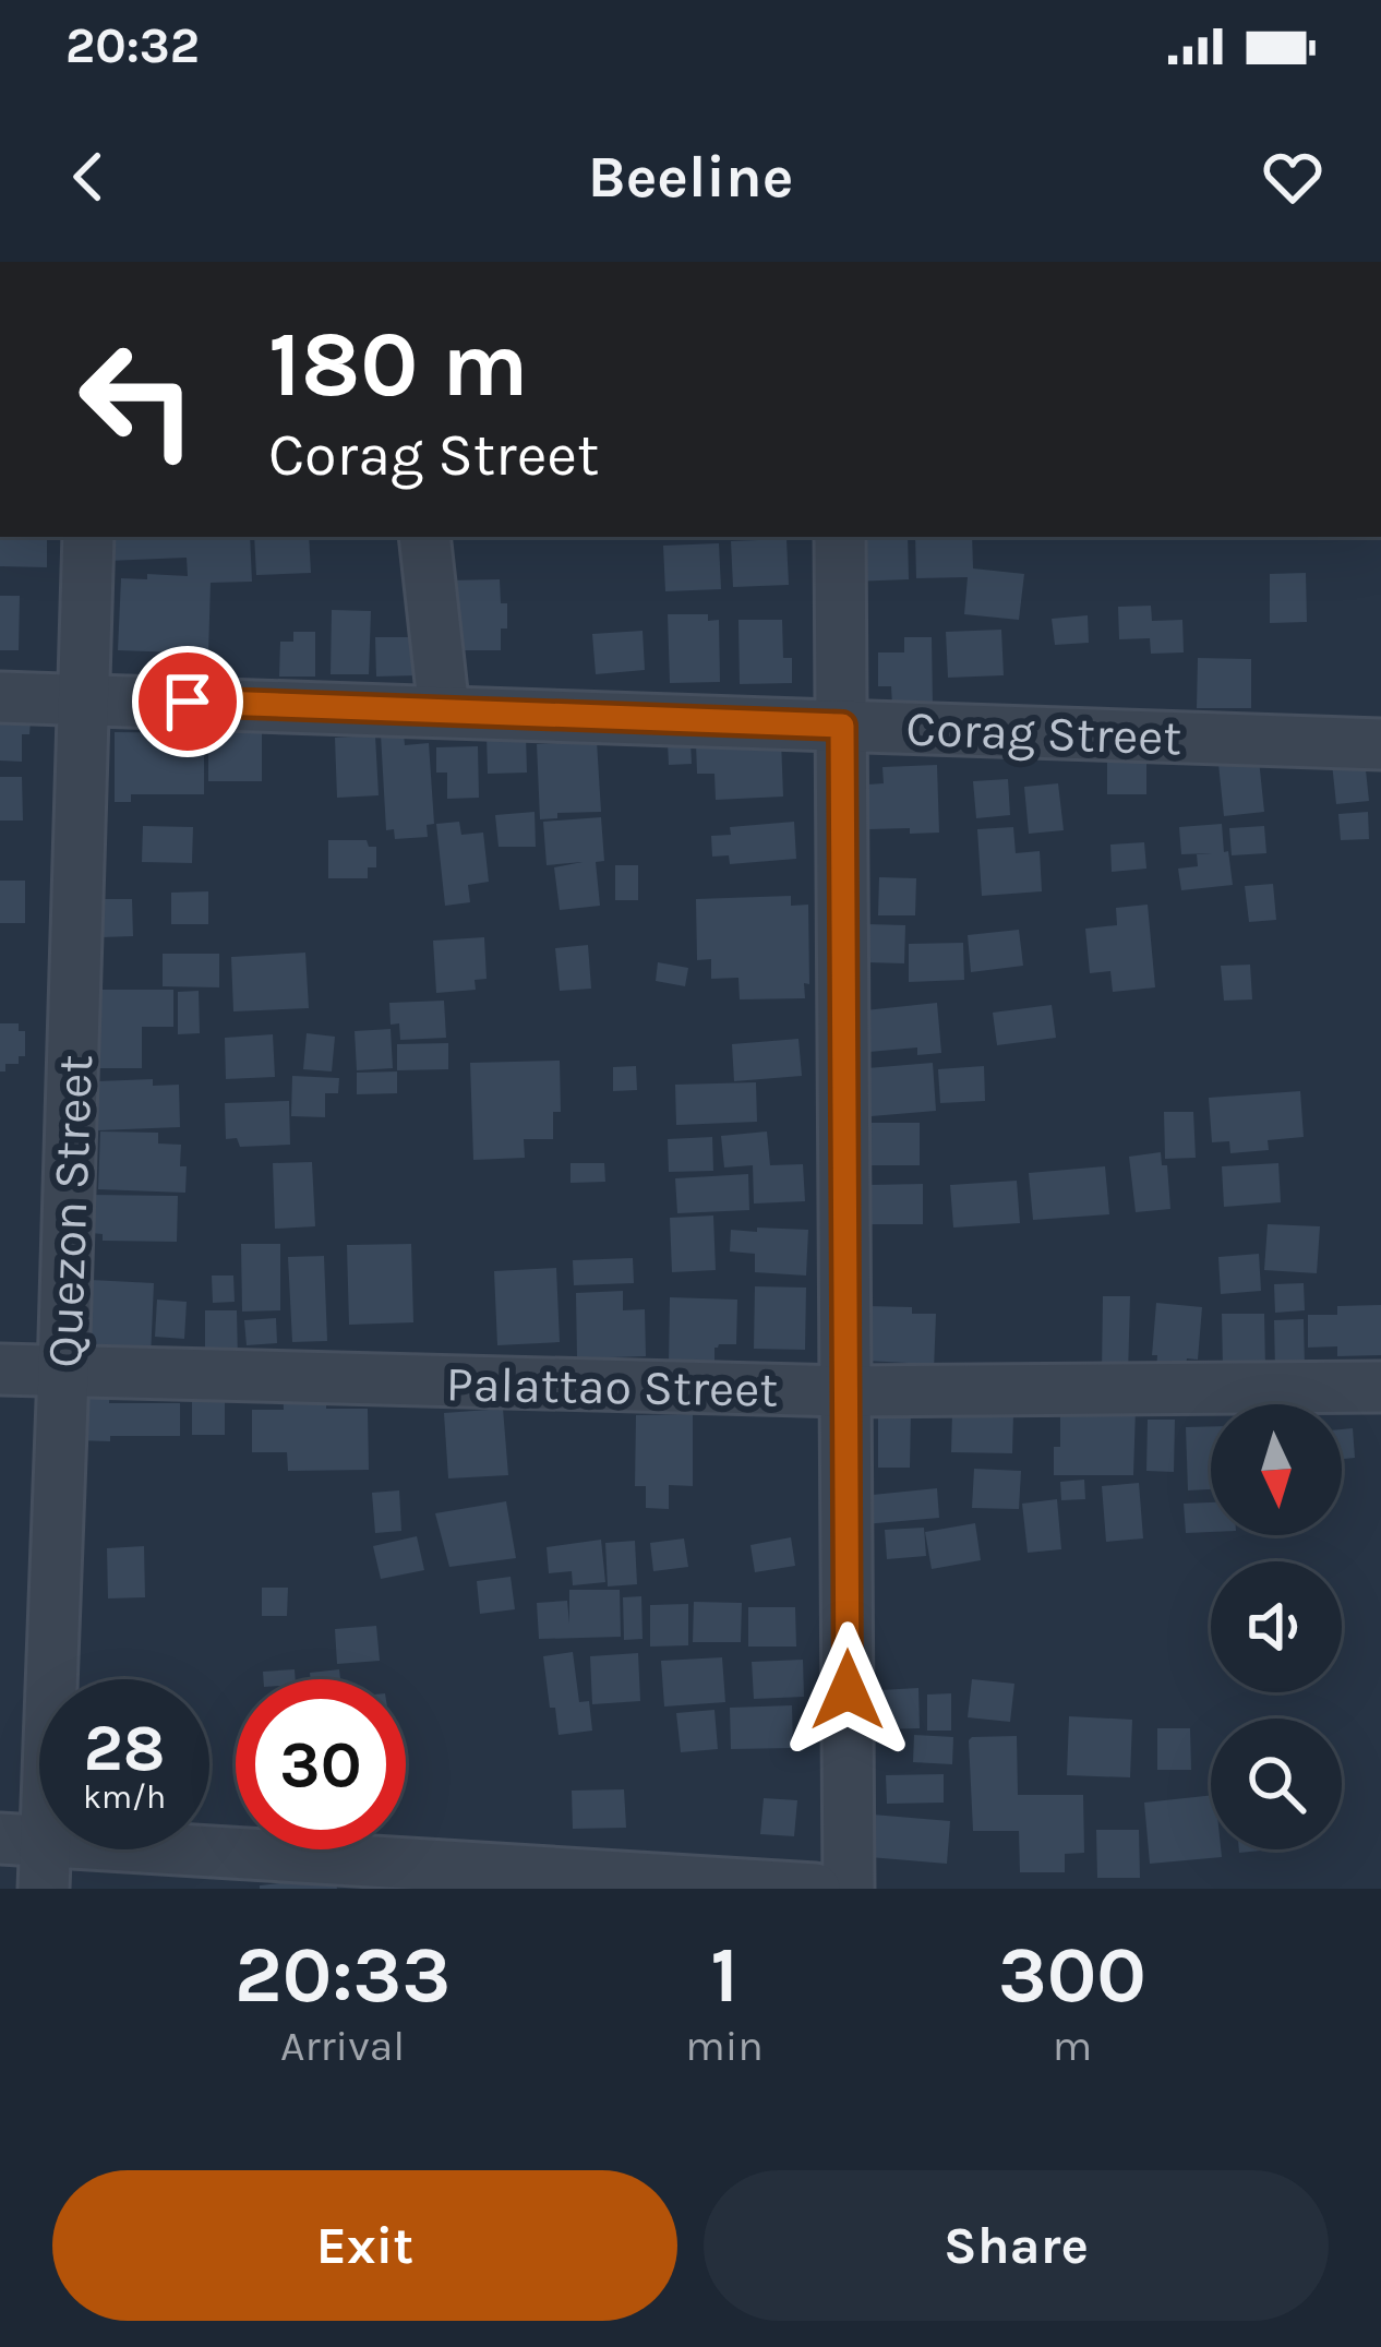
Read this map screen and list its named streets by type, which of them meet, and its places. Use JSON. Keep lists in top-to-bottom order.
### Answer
{
  "streets": {
    "street": ["Corag Street", "Quezon Street", "Palattao Street"]
  },
  "crossings": [
    ["Corag Street", "Quezon Street"],
    ["Quezon Street", "Palattao Street"]
  ],
  "north": "bottom",
  "page": {
    "status": "20:32",
    "header": "Beeline",
    "turn": ["180 m", "Corag Street"],
    "speed": "28 km/h",
    "limit": "30",
    "eta": [
      "20:33",
      "Arrival",
      "1",
      "min",
      "300",
      "m"
    ],
    "buttons": ["Exit", "Share"]
  }
}
